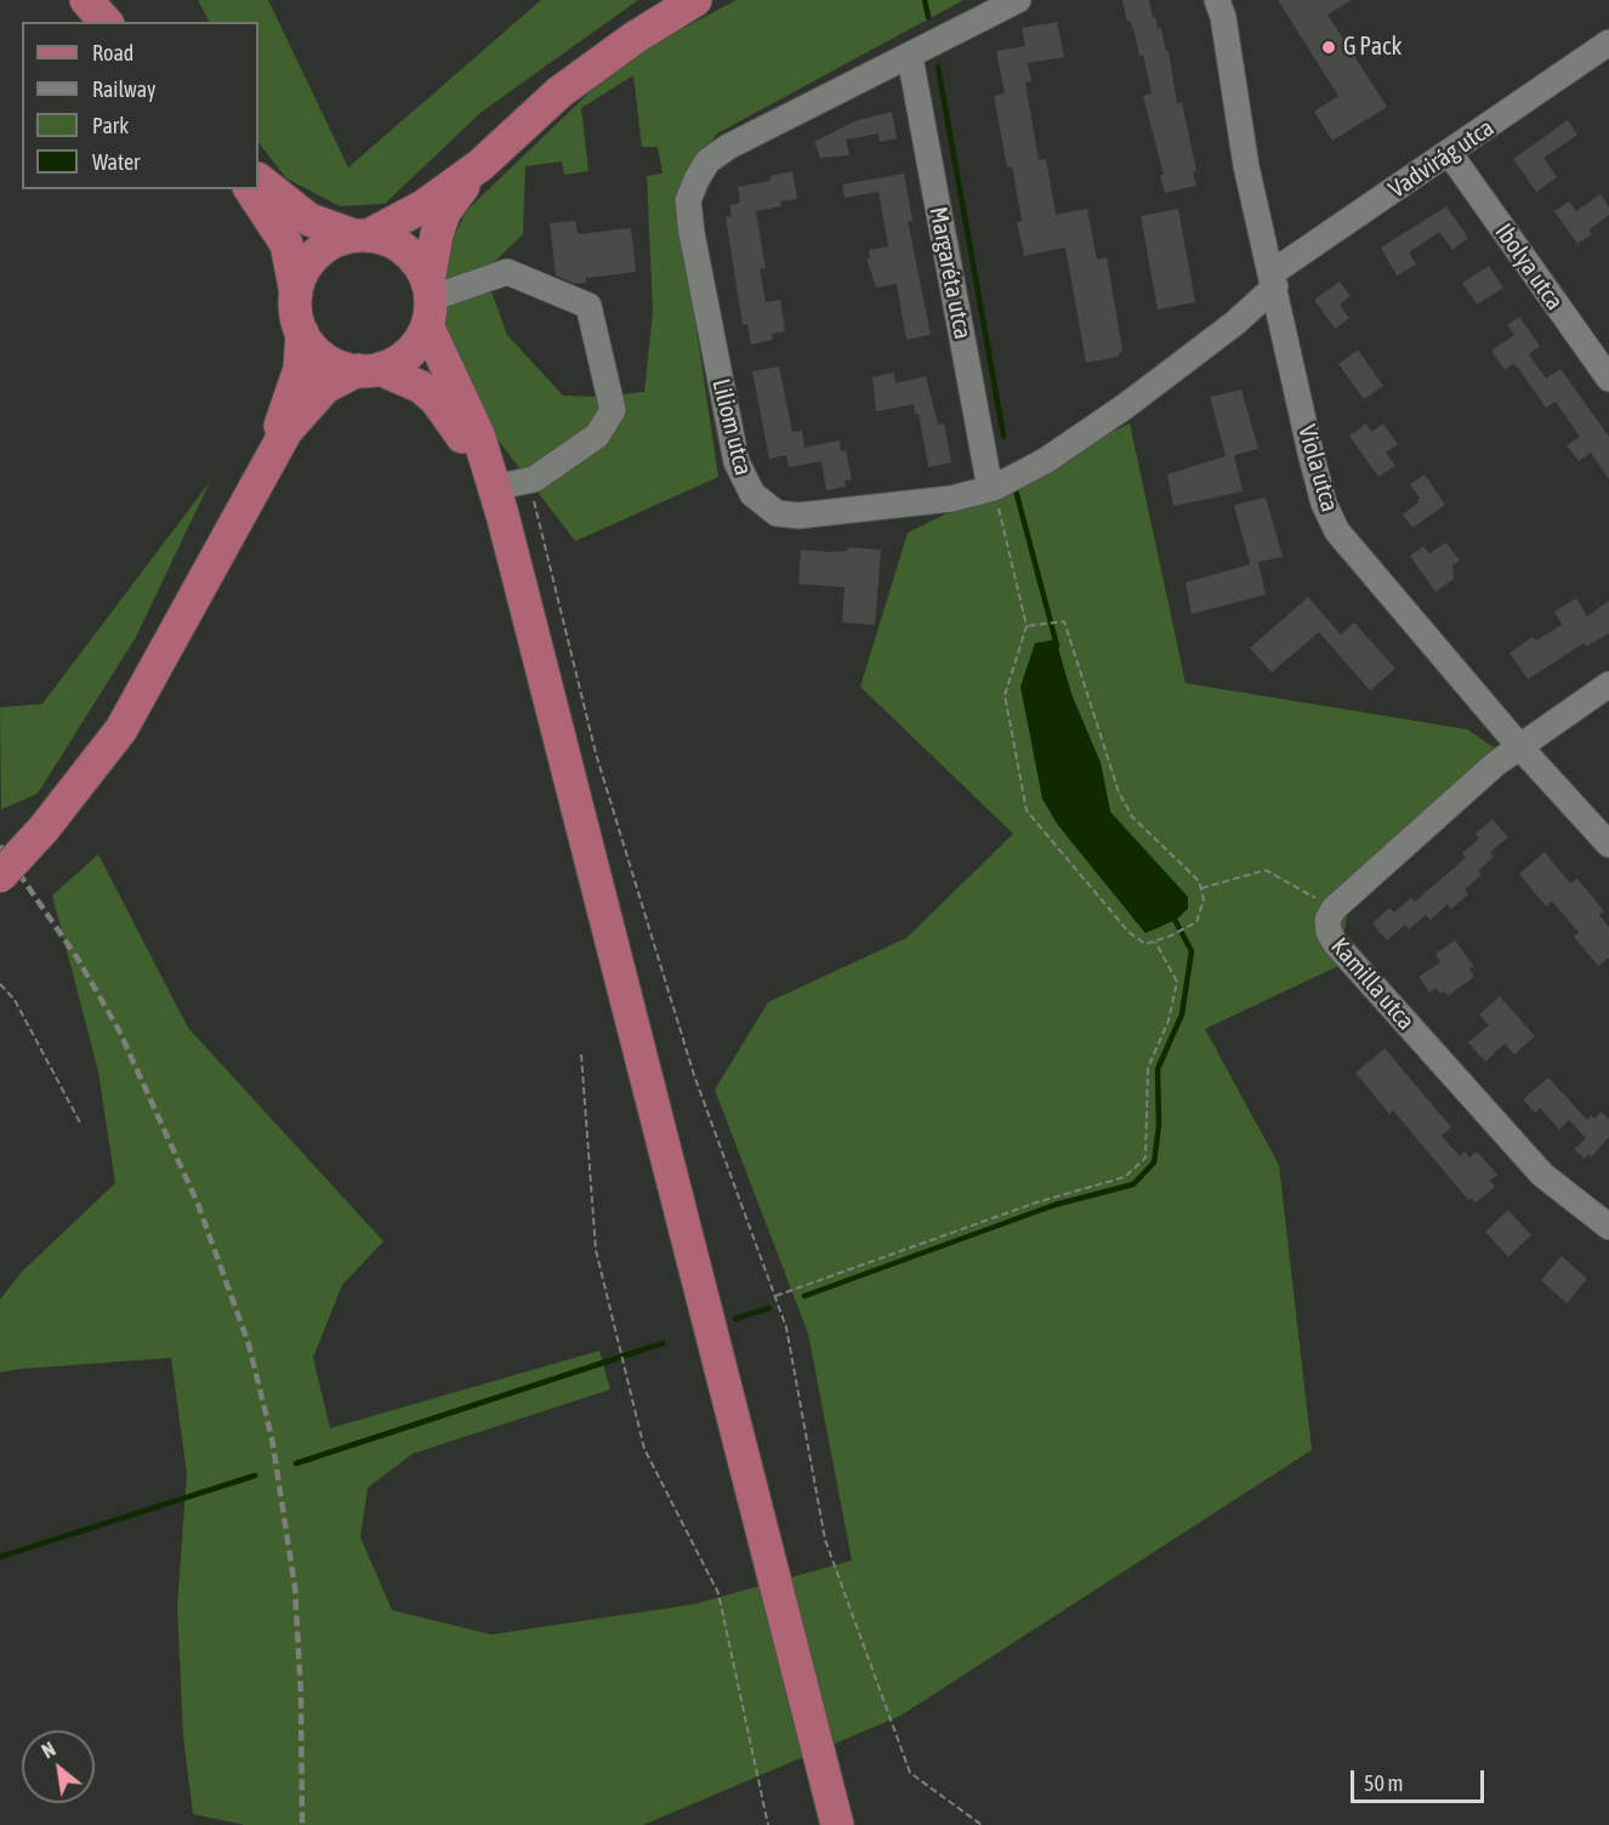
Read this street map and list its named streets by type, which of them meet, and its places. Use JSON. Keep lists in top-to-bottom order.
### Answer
{
  "streets": {
    "street": [
      "Vadvirág utca",
      "Ibolya utca",
      "Margaréta utca",
      "Liliom utca",
      "Viola utca",
      "Kamilla utca"
    ]
  },
  "crossings": [
    ["Vadvirág utca", "Ibolya utca"],
    ["Vadvirág utca", "Liliom utca"],
    ["Vadvirág utca", "Viola utca"],
    ["Margaréta utca", "Liliom utca"],
    ["Liliom utca", "Viola utca"],
    ["Viola utca", "Kamilla utca"]
  ],
  "places": ["G Pack"],
  "legend": [
    "Road",
    "Railway",
    "Park",
    "Water"
  ],
  "scale_bar": "50 m",
  "north": "top left"
}
